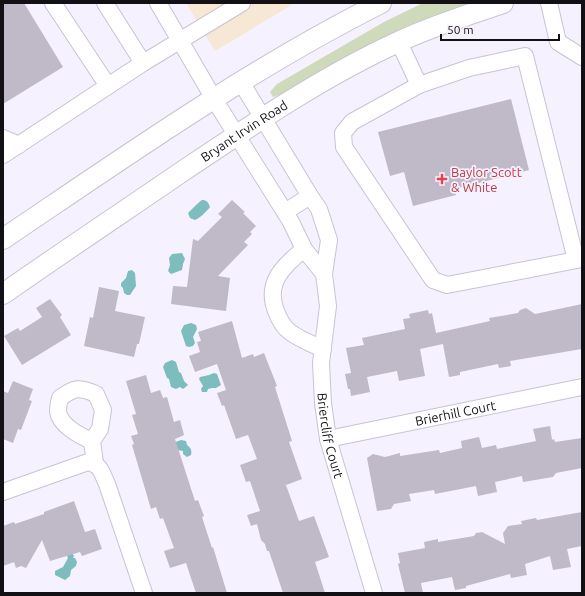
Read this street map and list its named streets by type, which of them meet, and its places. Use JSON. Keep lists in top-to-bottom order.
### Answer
{
  "streets": {
    "main road": ["Bryant Irvin Road"],
    "street": ["Brierhill Court", "Briercliff Court"]
  },
  "crossings": [
    ["Bryant Irvin Road", "Briercliff Court"],
    ["Brierhill Court", "Briercliff Court"]
  ],
  "places": {
    "health": ["Baylor Scott & White"]
  },
  "scale_bar": "50 m"
}
